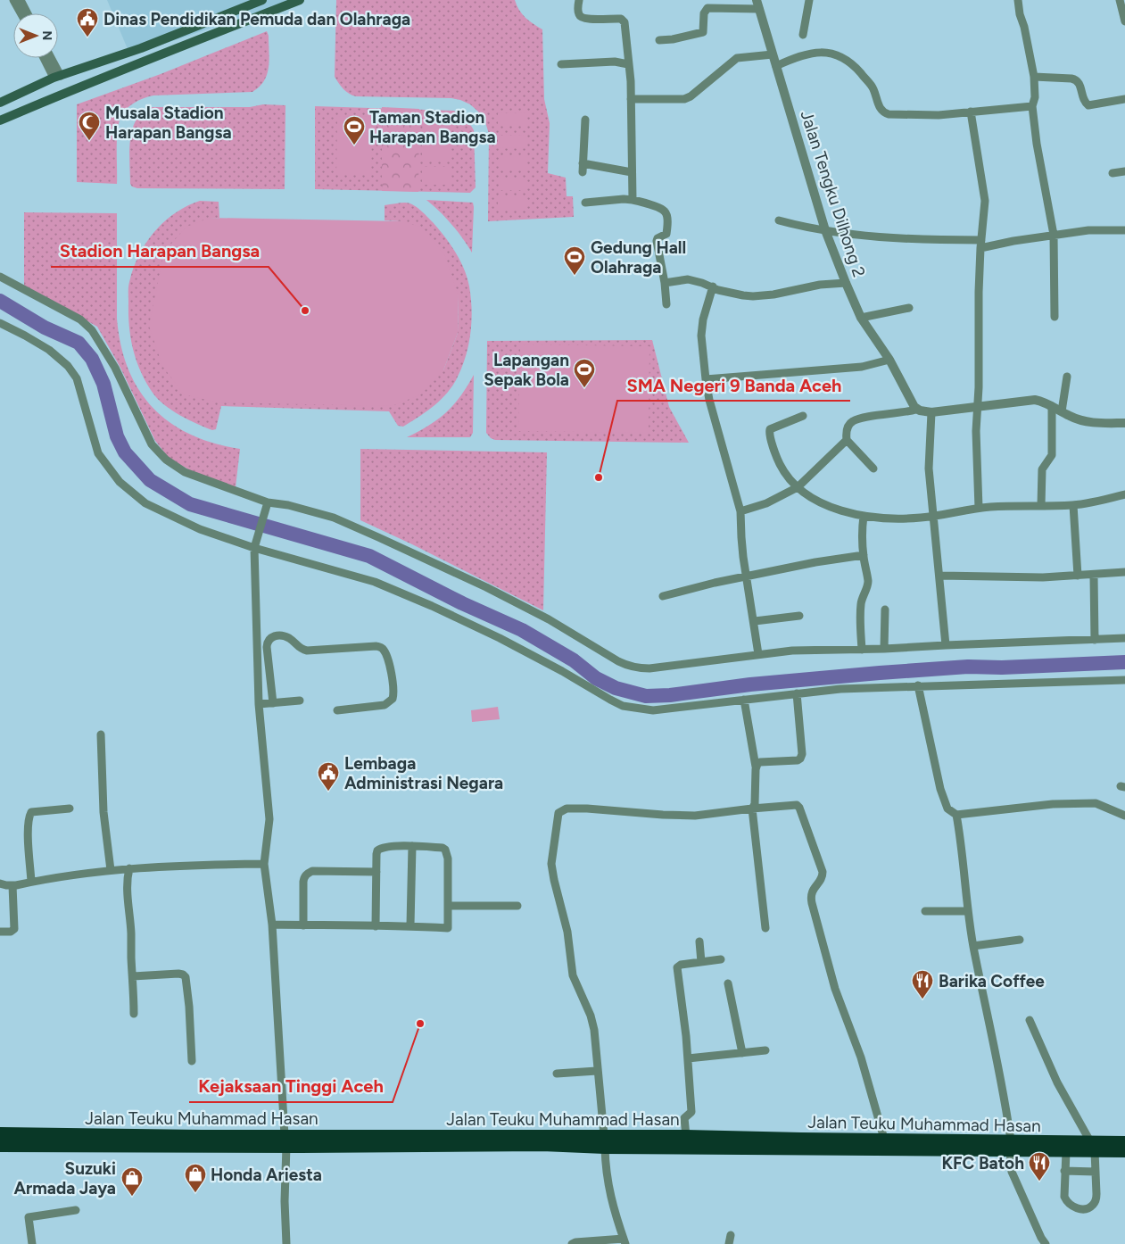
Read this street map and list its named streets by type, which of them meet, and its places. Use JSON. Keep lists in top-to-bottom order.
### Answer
{
  "streets": {
    "highway": ["Jalan Teuku Muhammad Hasan"],
    "street": ["Jalan Tengku Dilhong 2"]
  },
  "places": {
    "public building": ["Dinas Pendidikan Pemuda dan Olahraga", "Lembaga Administrasi Negara"],
    "mosque": ["Musala Stadion Harapan Bangsa"],
    "sports": ["Taman Stadion Harapan Bangsa", "Gedung Hall Olahraga", "Lapangan Sepak Bola"],
    "other": ["Stadion Harapan Bangsa", "SMA Negeri 9 Banda Aceh", "Kejaksaan Tinggi Aceh"],
    "restaurant": ["Barika Coffee", "KFC Batoh"],
    "shop": ["Honda Ariesta", "Suzuki Armada Jaya"]
  },
  "north": "right"
}
